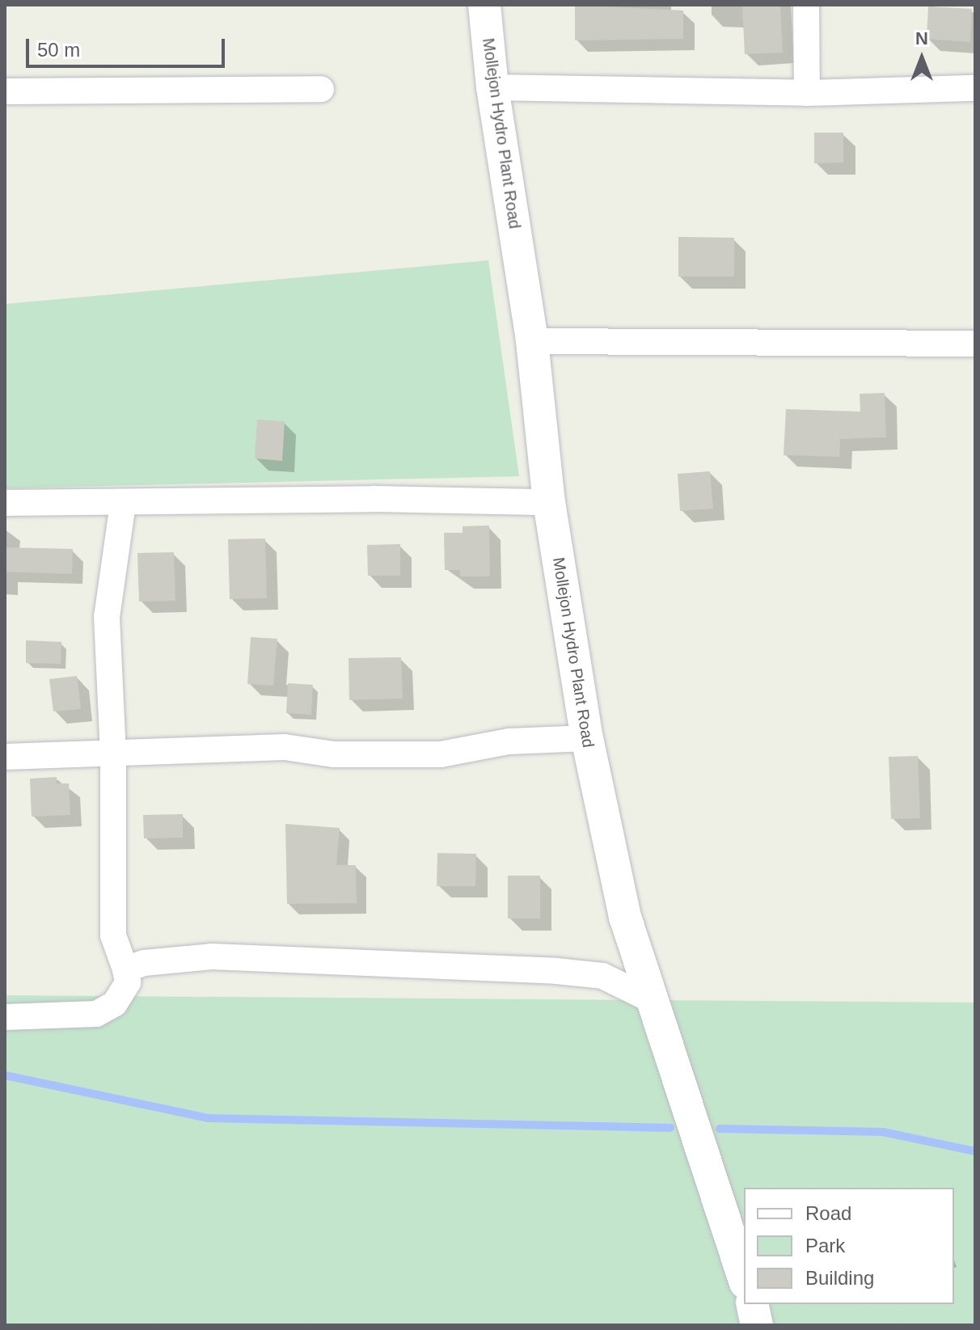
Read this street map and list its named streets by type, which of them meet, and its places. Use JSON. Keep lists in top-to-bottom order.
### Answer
{
  "streets": {
    "street": ["Mollejon Hydro Plant Road"]
  },
  "legend": ["Road", "Park", "Building"],
  "scale_bar": "50 m",
  "north": "top"
}
